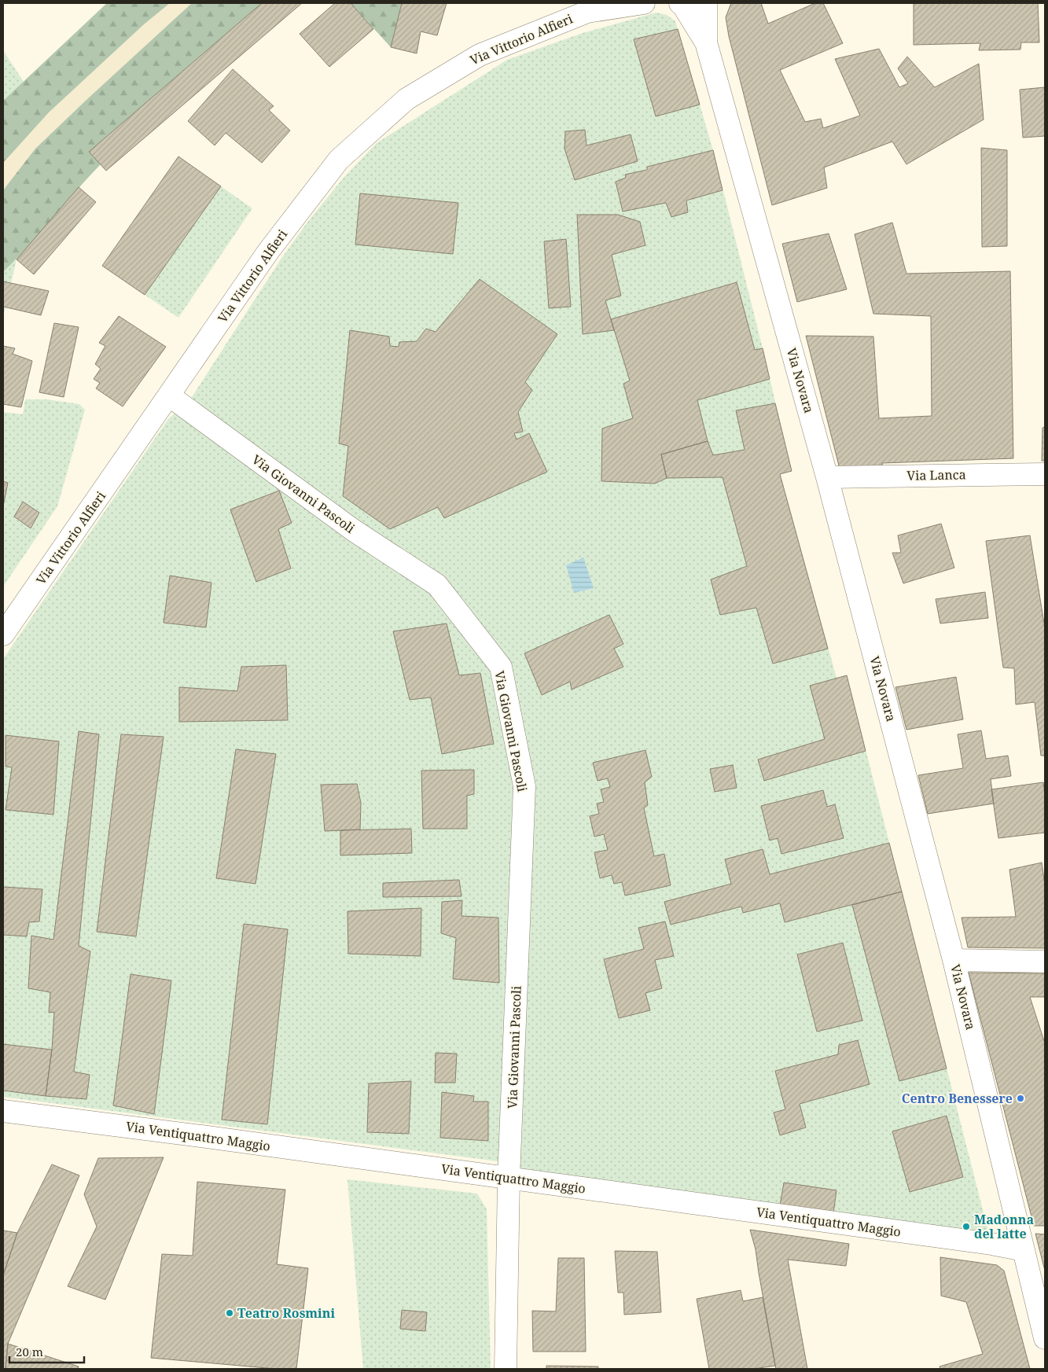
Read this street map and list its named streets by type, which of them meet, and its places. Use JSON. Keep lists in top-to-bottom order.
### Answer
{
  "streets": {
    "street": [
      "Via Vittorio Alfieri",
      "Via Novara",
      "Via Lanca",
      "Via Giovanni Pascoli",
      "Via Ventiquattro Maggio"
    ]
  },
  "crossings": [
    ["Via Vittorio Alfieri", "Via Giovanni Pascoli"],
    ["Via Novara", "Via Lanca"],
    ["Via Novara", "Via Ventiquattro Maggio"],
    ["Via Giovanni Pascoli", "Via Ventiquattro Maggio"]
  ],
  "places": ["Centro Benessere", "Madonna del latte", "Teatro Rosmini"],
  "scale_bar": "20 m"
}
